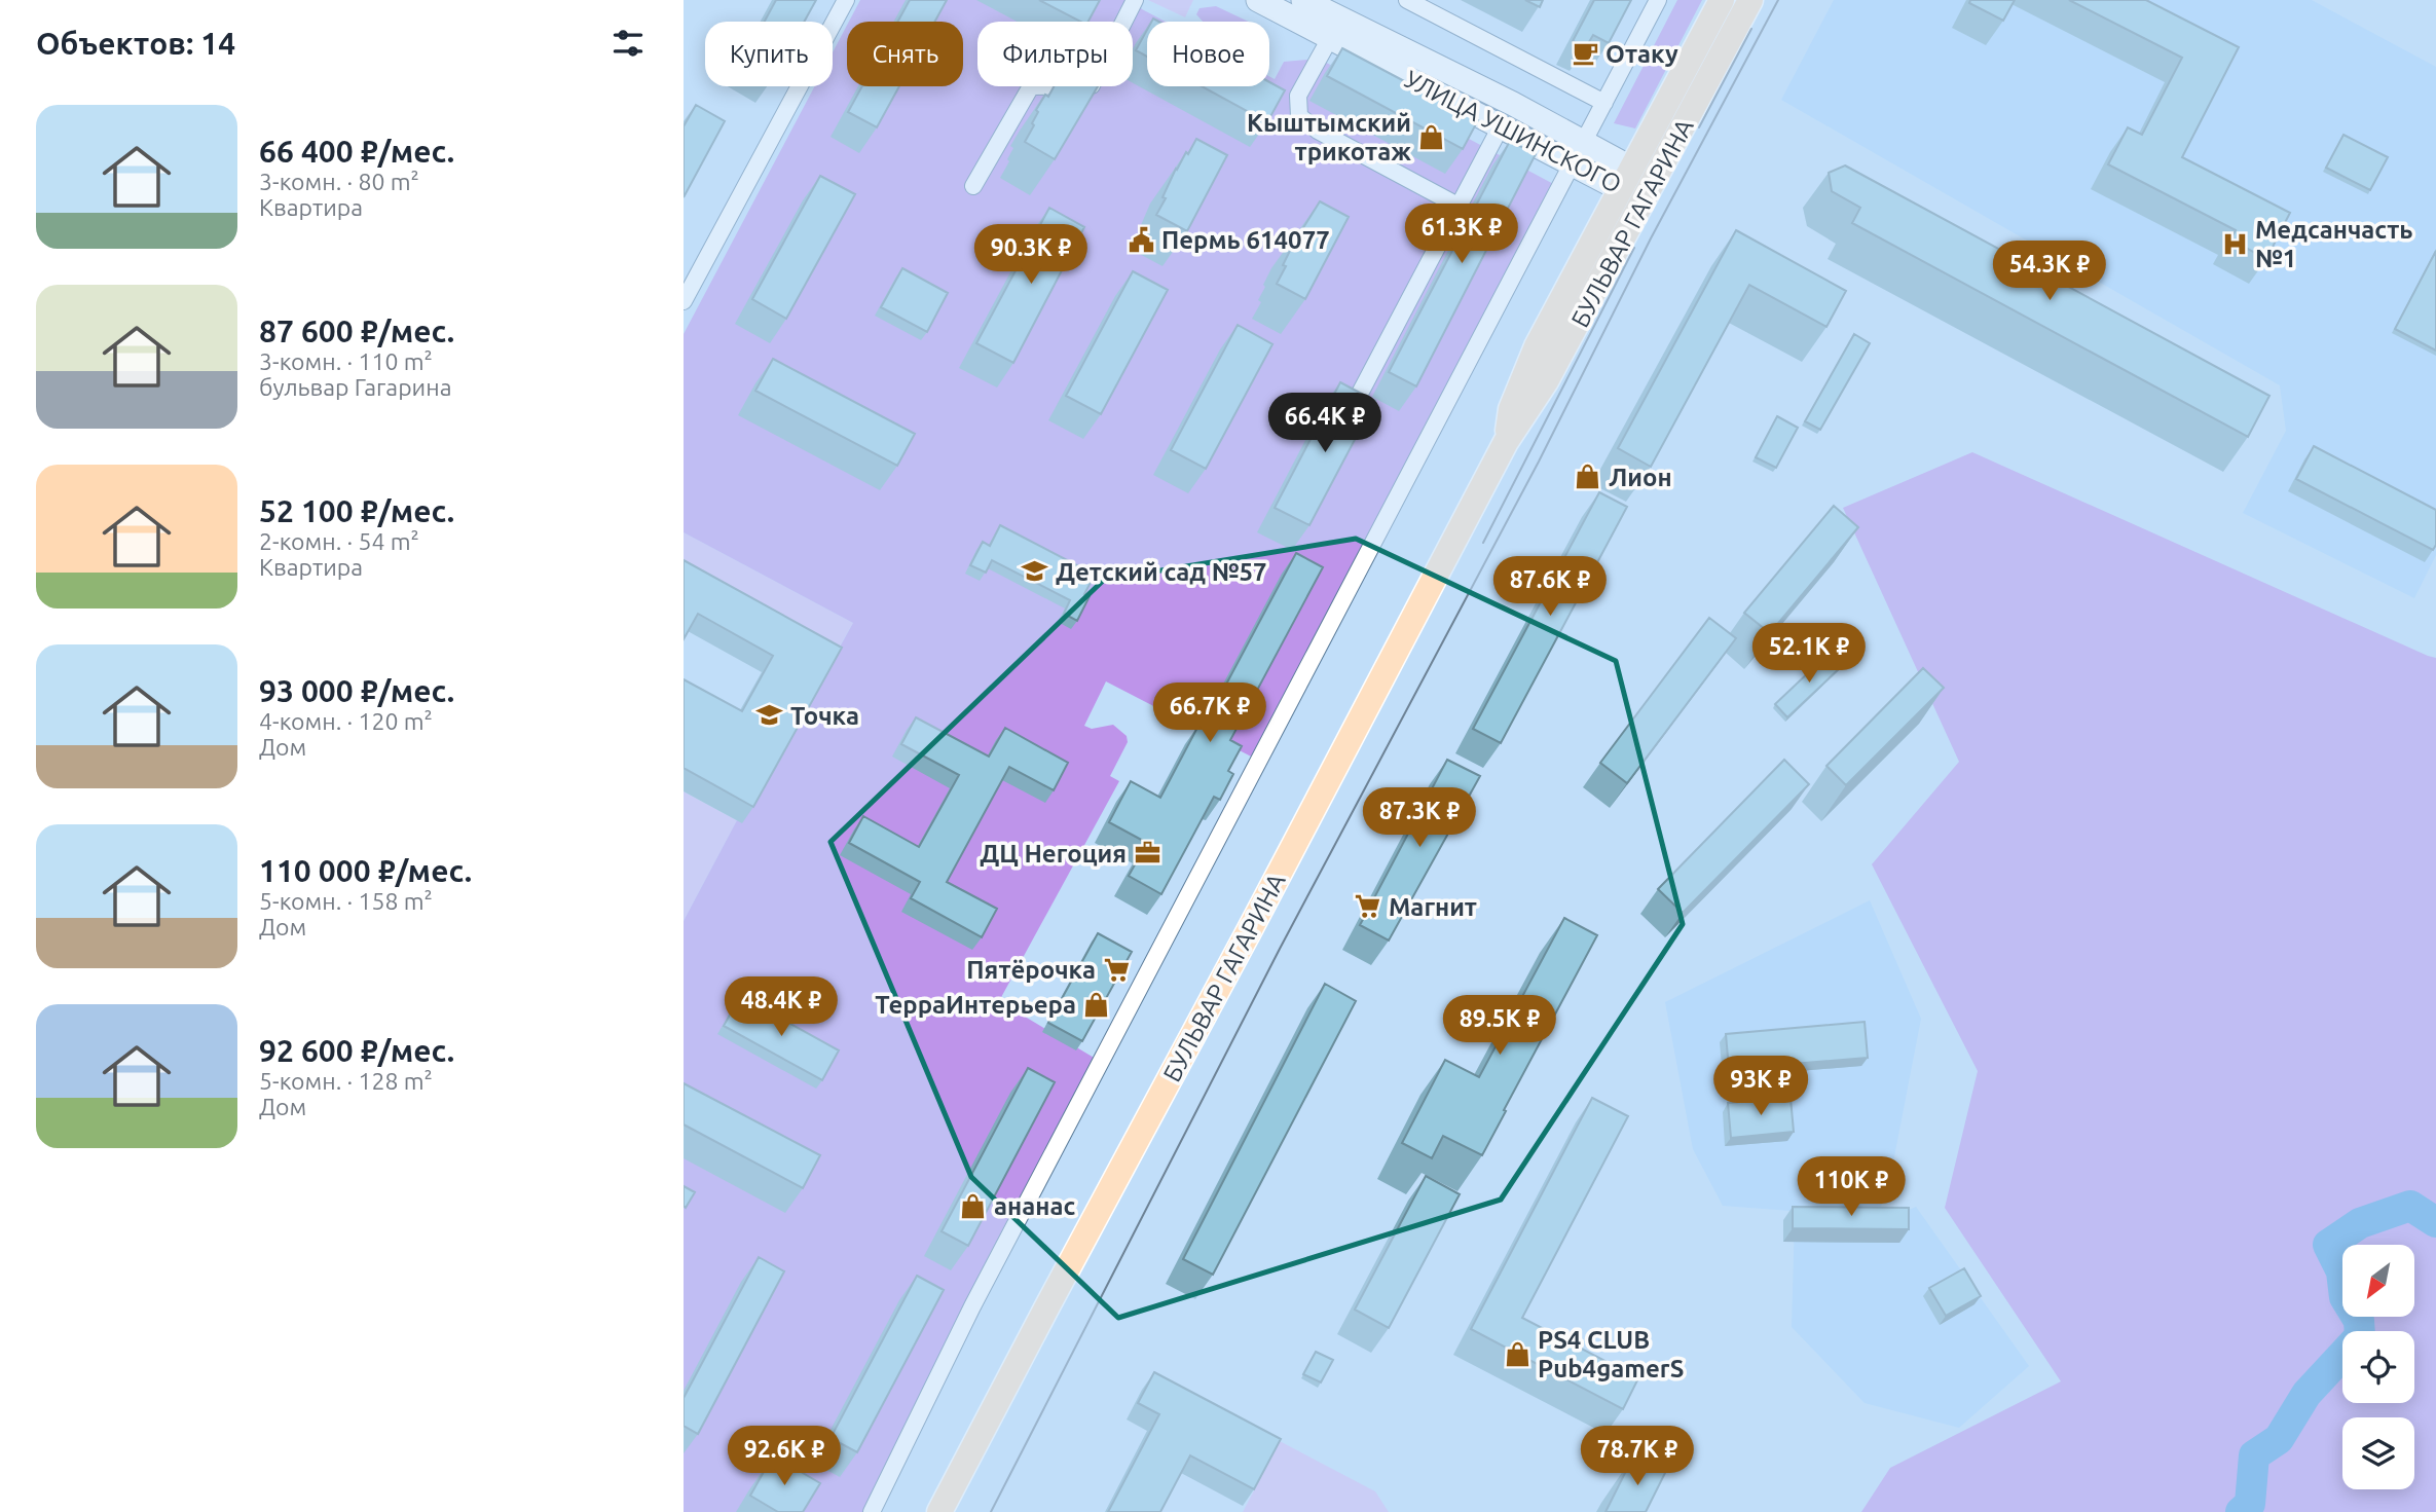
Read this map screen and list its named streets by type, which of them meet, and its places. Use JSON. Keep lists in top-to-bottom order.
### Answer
{
  "streets": {
    "main road": ["УЛИЦА УШИНСКОГО", "БУЛЬВАР ГАГАРИНА"]
  },
  "crossings": [
    ["УЛИЦА УШИНСКОГО", "БУЛЬВАР ГАГАРИНА"]
  ],
  "places": {
    "cafe": ["Отаку"],
    "shop": [
      "Кыштымский трикотаж",
      "Лион",
      "ТерраИнтерьера",
      "ананас",
      "PS4 CLUB Pub4gamerS"
    ],
    "public building": ["Пермь 614077"],
    "hospital": ["Медсанчасть №1"],
    "school or university": ["Детский сад №57", "Точка"],
    "office": ["ДЦ Негоция"],
    "supermarket": ["Магнит", "Пятёрочка"]
  },
  "north": "bottom left",
  "page": {
    "heading": "Объектов: 14",
    "chip": [
      "Купить",
      "Снять",
      "Фильтры",
      "Новое"
    ],
    "list": [
      {
        "name": "66 400 ₽/мес.",
        "note": "3-комн. · 80 m² · Квартира"
      },
      {
        "name": "87 600 ₽/мес.",
        "note": "3-комн. · 110 m² · бульвар Гагарина"
      },
      {
        "name": "52 100 ₽/мес.",
        "note": "2-комн. · 54 m² · Квартира"
      },
      {
        "name": "93 000 ₽/мес.",
        "note": "4-комн. · 120 m² · Дом"
      },
      {
        "name": "110 000 ₽/мес.",
        "note": "5-комн. · 158 m² · Дом"
      },
      {
        "name": "92 600 ₽/мес.",
        "note": "5-комн. · 128 m² · Дом"
      }
    ],
    "price": [
      "61.3K ₽",
      "90.3K ₽",
      "54.3K ₽",
      "66.4K ₽",
      "87.6K ₽",
      "52.1K ₽",
      "66.7K ₽",
      "87.3K ₽",
      "48.4K ₽",
      "89.5K ₽",
      "93K ₽",
      "110K ₽",
      "92.6K ₽",
      "78.7K ₽"
    ]
  }
}
